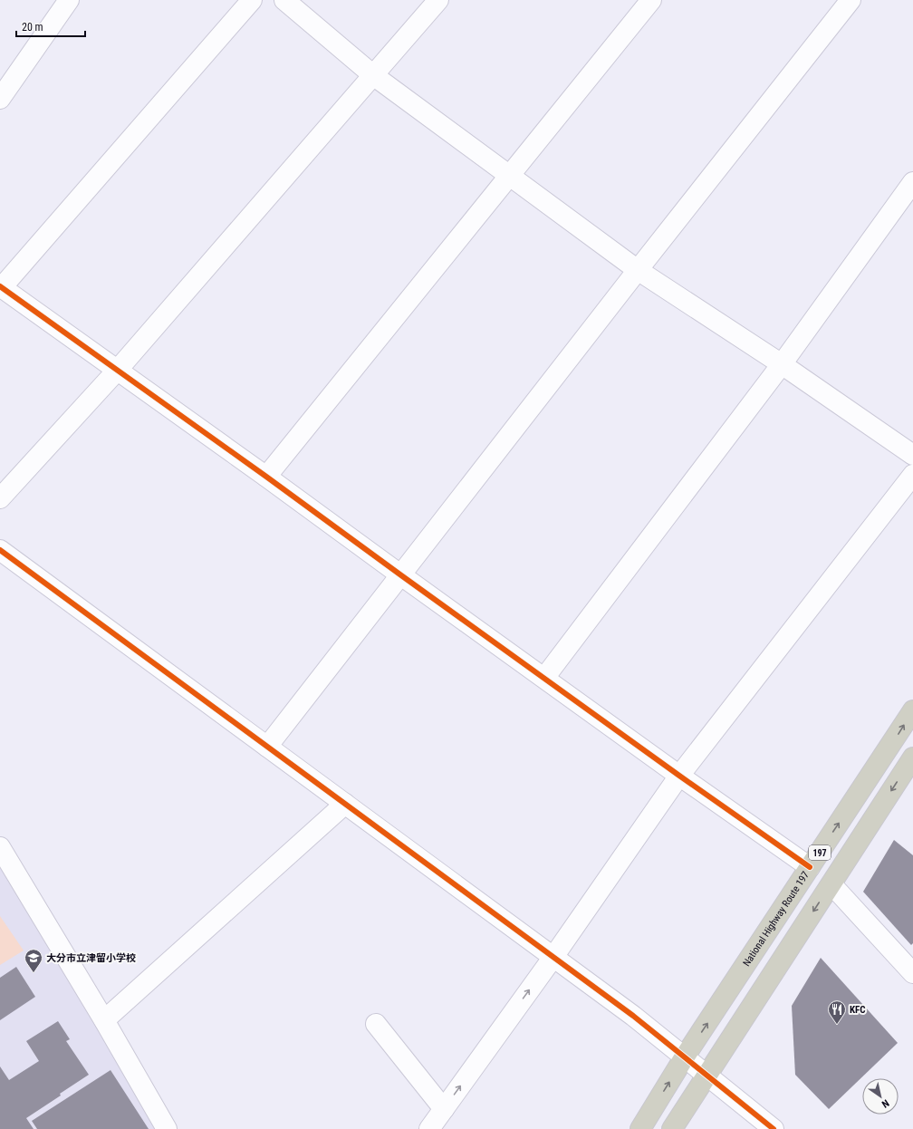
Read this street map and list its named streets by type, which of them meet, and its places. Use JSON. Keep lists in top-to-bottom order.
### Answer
{
  "streets": {
    "highway": ["197", "National Highway Route 197"]
  },
  "places": {
    "school or university": ["大分市立津留小学校"],
    "restaurant": ["KFC"]
  },
  "scale_bar": "20 m",
  "north": "bottom right"
}
